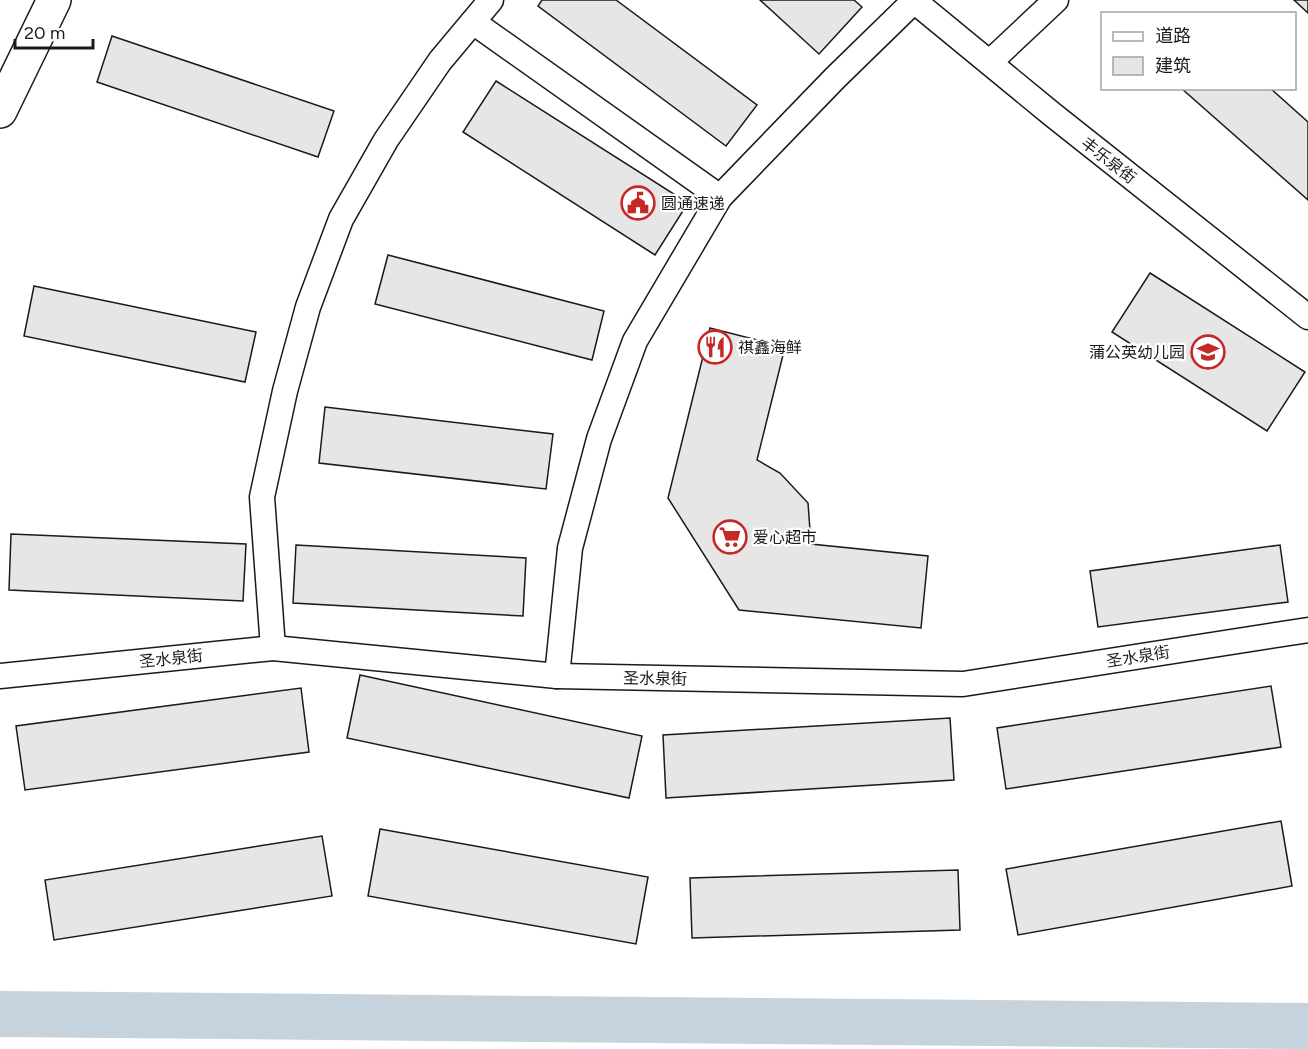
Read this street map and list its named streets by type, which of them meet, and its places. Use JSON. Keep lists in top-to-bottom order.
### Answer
{
  "streets": {
    "street": ["丰乐泉街", "圣水泉街"]
  },
  "places": {
    "public building": ["圆通速递"],
    "restaurant": ["祺鑫海鲜"],
    "school or university": ["蒲公英幼儿园"],
    "supermarket": ["爱心超市"]
  },
  "legend": ["道路", "建筑"],
  "scale_bar": "20 m"
}
